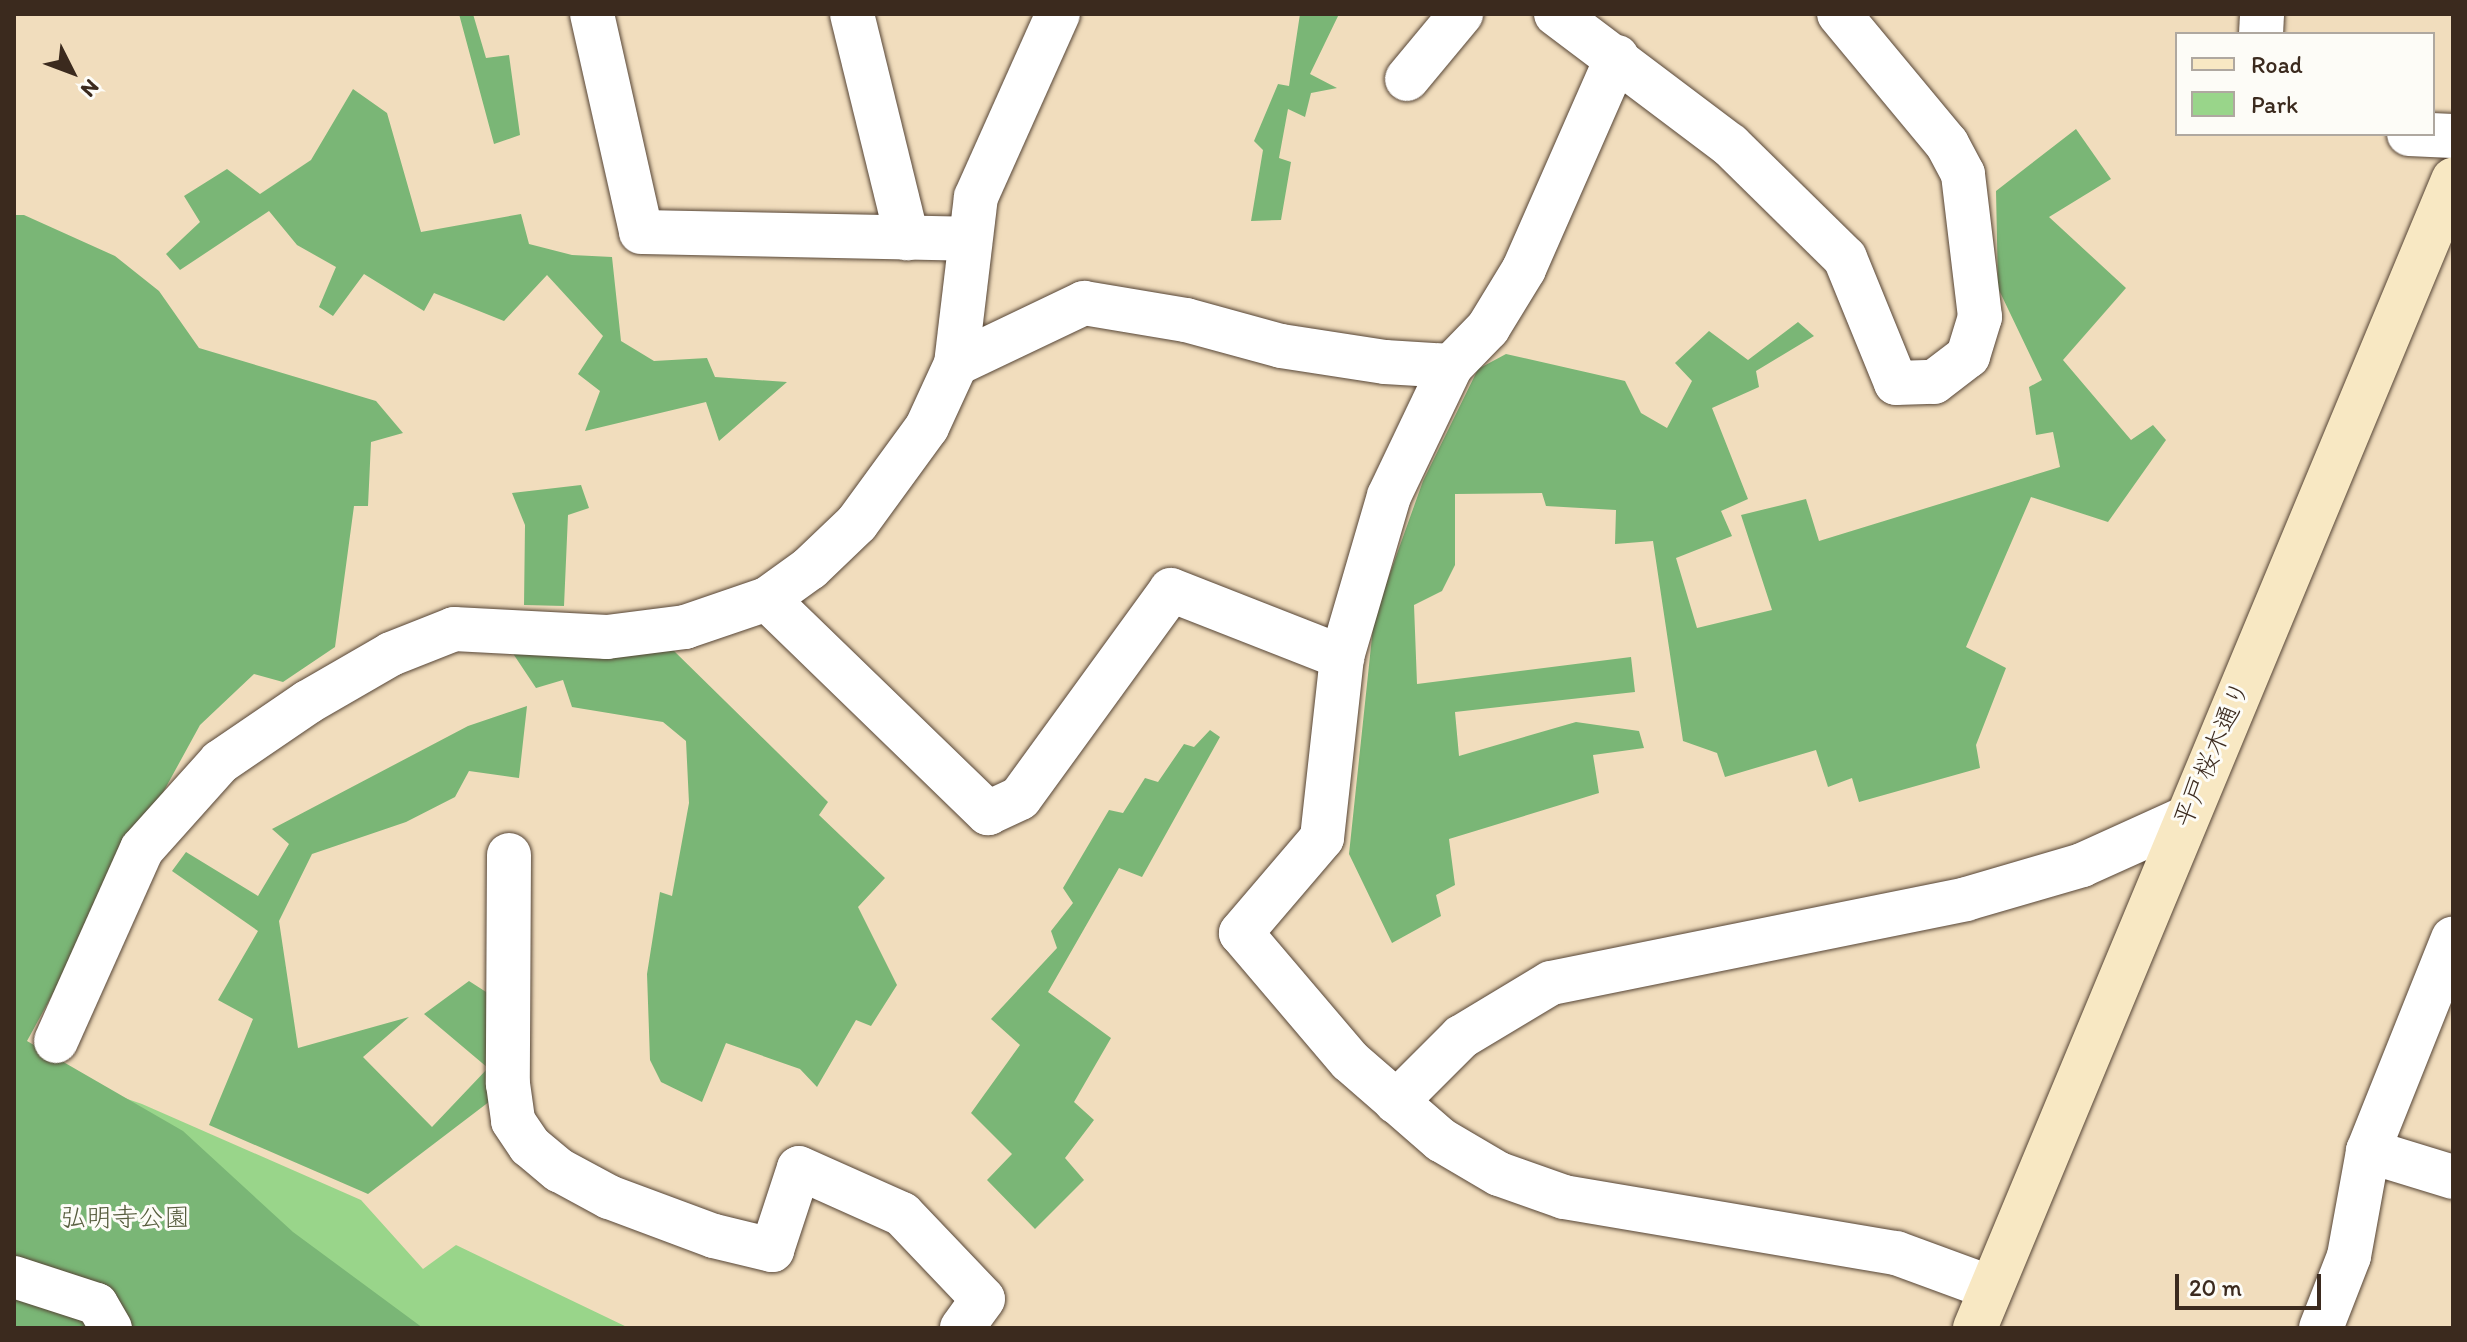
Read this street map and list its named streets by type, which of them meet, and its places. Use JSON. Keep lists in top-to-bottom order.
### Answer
{
  "streets": {
    "main road": ["平戸桜木通り"]
  },
  "parks": ["弘明寺公園"],
  "legend": ["Road", "Park"],
  "scale_bar": "20 m",
  "north": "bottom right"
}
